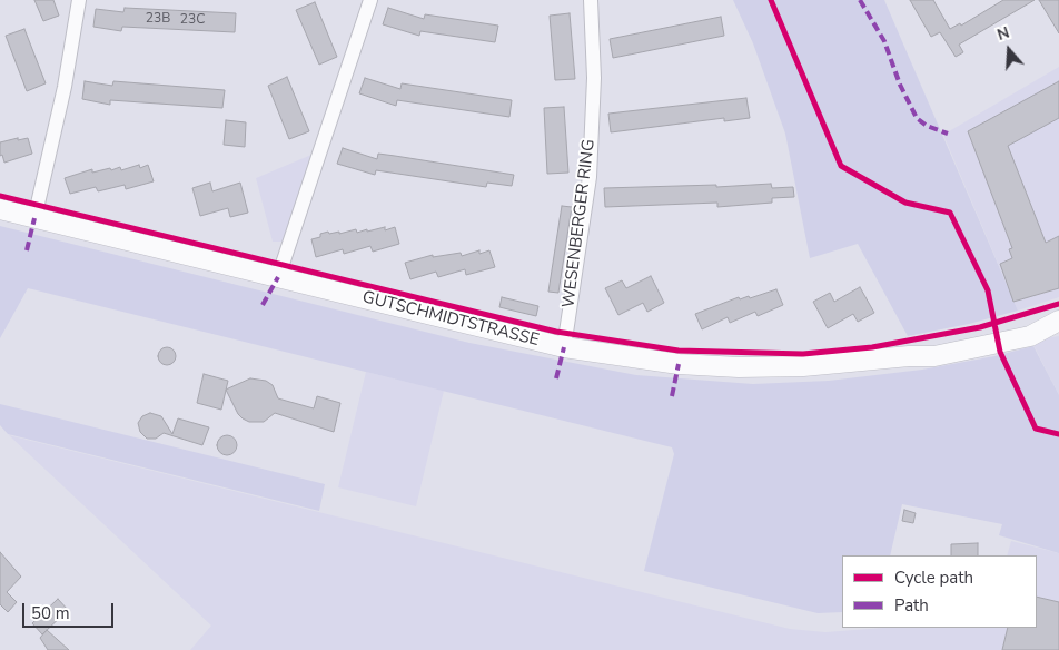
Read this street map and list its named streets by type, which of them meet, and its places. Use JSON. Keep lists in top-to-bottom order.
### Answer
{
  "streets": {
    "street": ["WESENBERGER RING", "GUTSCHMIDTSTRASSE"]
  },
  "crossings": [
    ["WESENBERGER RING", "GUTSCHMIDTSTRASSE"]
  ],
  "house_numbers": ["23B", "23C"],
  "legend": ["Cycle path", "Path"],
  "scale_bar": "50 m",
  "north": "top"
}
